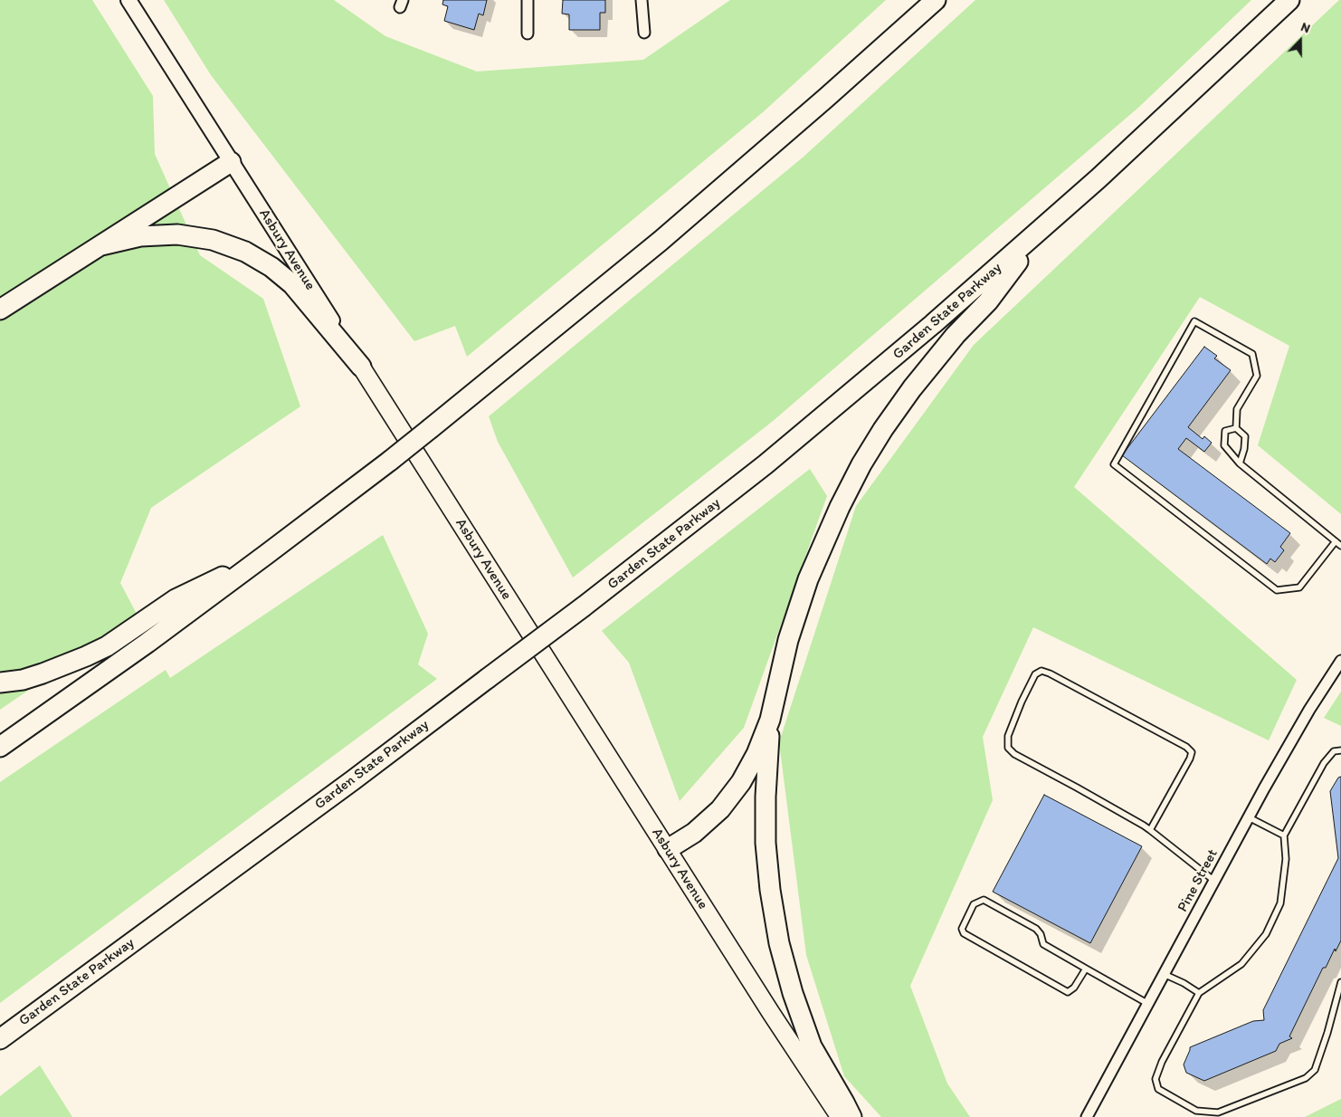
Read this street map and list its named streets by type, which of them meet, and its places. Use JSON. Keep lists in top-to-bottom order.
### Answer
{
  "streets": {
    "highway": ["Garden State Parkway"],
    "main road": ["Asbury Avenue"],
    "street": ["Pine Street"]
  },
  "north": "top"
}
